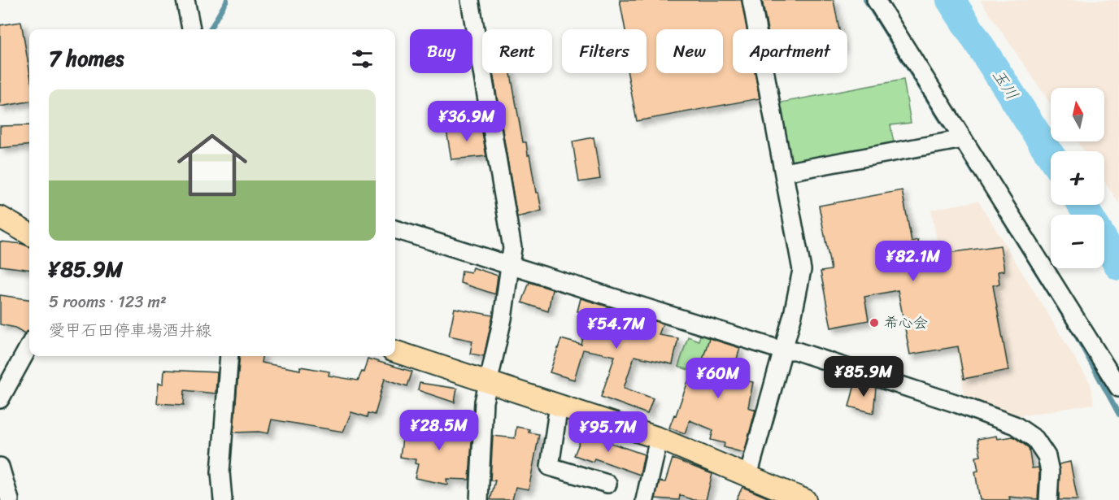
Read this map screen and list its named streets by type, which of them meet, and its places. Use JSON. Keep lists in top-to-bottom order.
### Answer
{
  "water": ["玉川"],
  "places": ["希心会"],
  "north": "top",
  "page": {
    "chip": [
      "Buy",
      "Rent",
      "Filters",
      "New",
      "Apartment"
    ],
    "heading": "7 homes",
    "map_buttons": ["+", "−"],
    "list": [
      {
        "name": "¥85.9M",
        "note": "5 rooms · 123 m² · 愛甲石田停車場酒井線"
      }
    ],
    "price": [
      "¥36.9M",
      "¥82.1M",
      "¥54.7M",
      "¥85.9M",
      "¥60M",
      "¥28.5M",
      "¥95.7M"
    ]
  }
}
